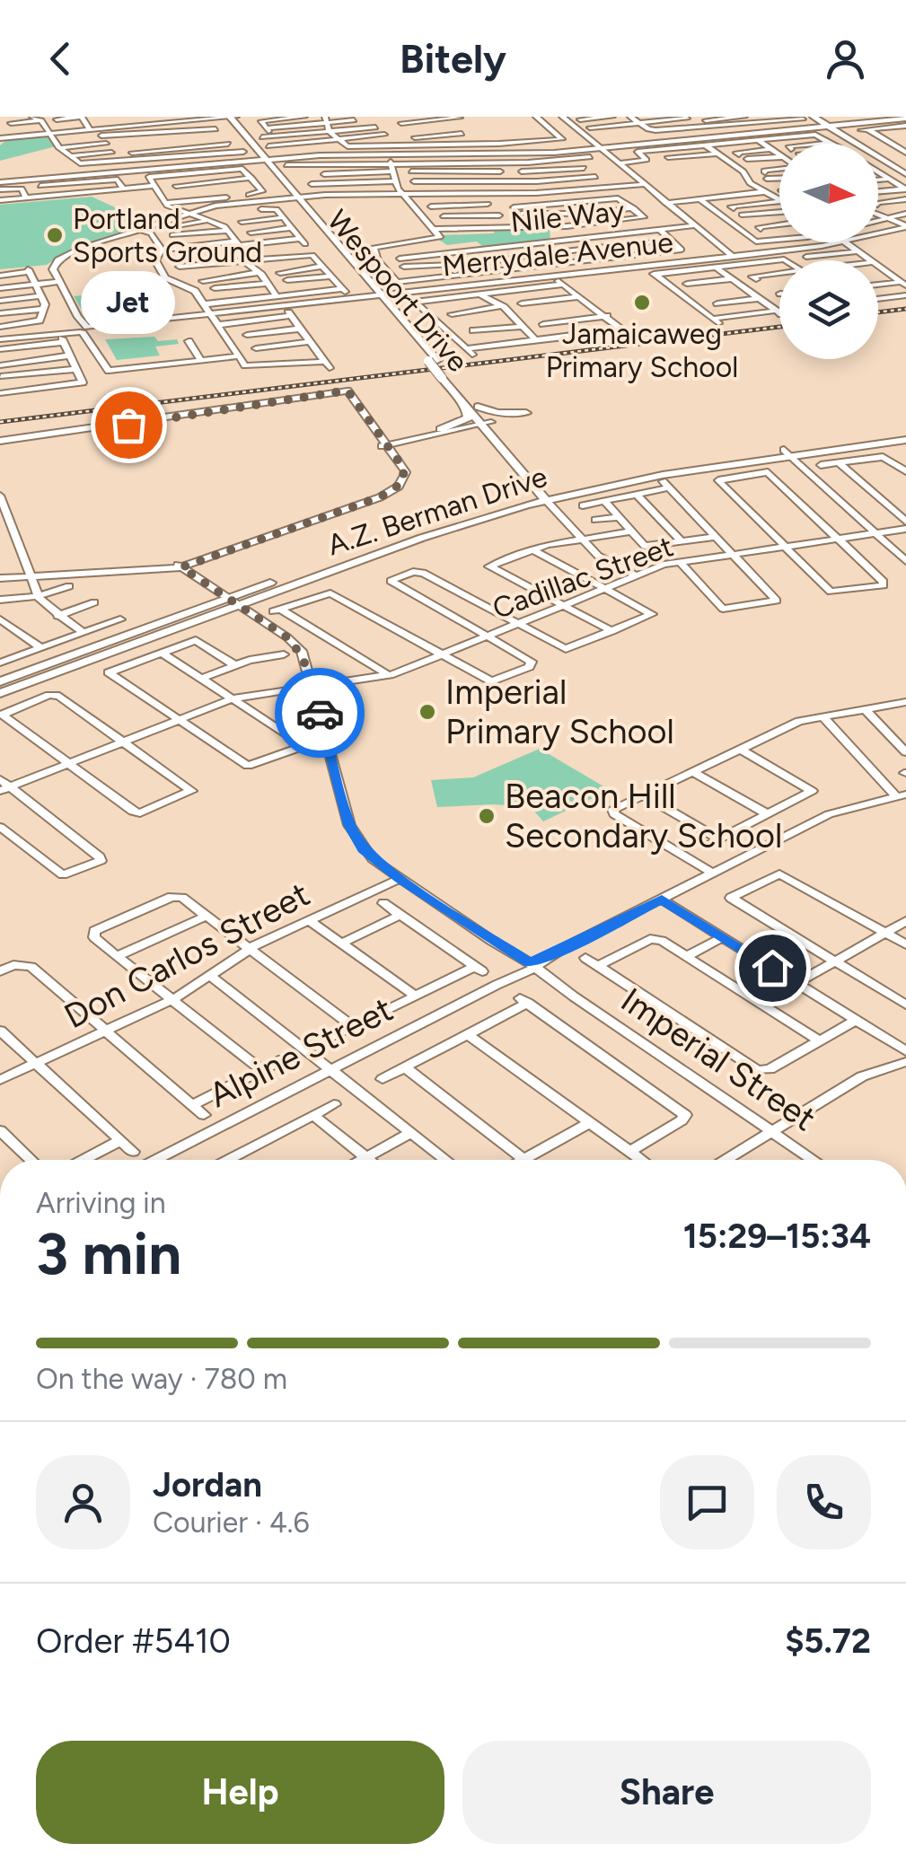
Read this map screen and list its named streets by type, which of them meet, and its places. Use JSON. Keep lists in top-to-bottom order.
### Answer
{
  "streets": {
    "main road": ["Wespoort Drive", "A.Z. Berman Drive"],
    "street": [
      "Nile Way",
      "Merrydale Avenue",
      "Cadillac Street",
      "Don Carlos Street",
      "Alpine Street",
      "Imperial Street"
    ]
  },
  "crossings": [
    ["Merrydale Avenue", "Wespoort Drive"],
    ["Wespoort Drive", "A.Z. Berman Drive"],
    ["A.Z. Berman Drive", "Imperial Street"],
    ["Cadillac Street", "Imperial Street"],
    ["Don Carlos Street", "Imperial Street"],
    ["Alpine Street", "Imperial Street"]
  ],
  "places": [
    "Portland Sports Ground",
    "Jamaicaweg Primary School",
    "Jet",
    "Imperial Primary School",
    "Beacon Hill Secondary School"
  ],
  "north": "right",
  "page": {
    "header": "Bitely",
    "bubble": "Jet",
    "heading": ["3 min", "Arriving in", "15:29–15:34"],
    "panel": [
      "Jordan",
      "Courier · 4.6",
      "Order #5410",
      "$5.72"
    ],
    "bar": "On the way · 780 m",
    "buttons": ["Help", "Share"]
  }
}
